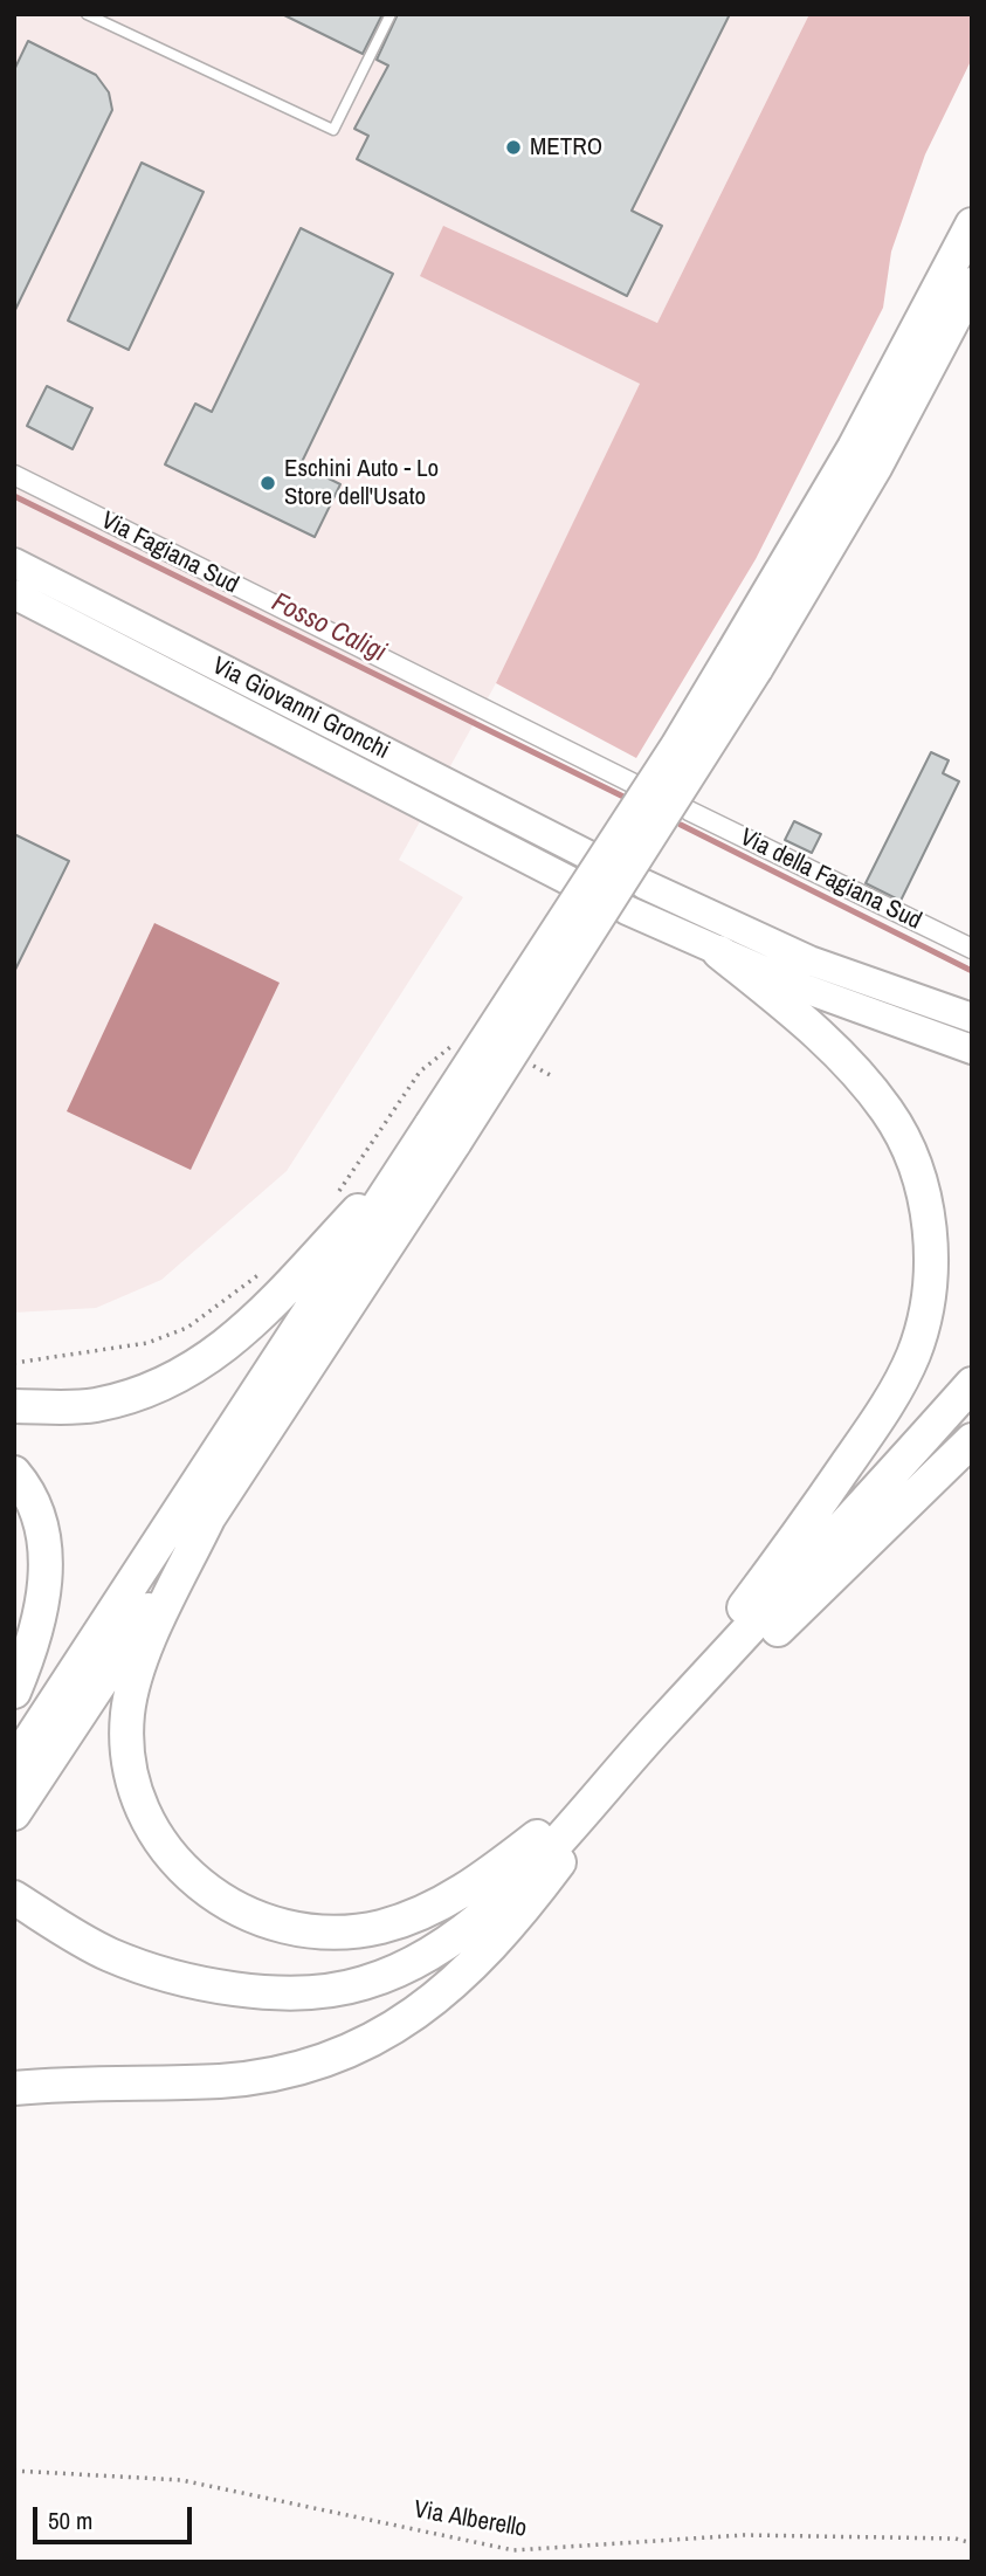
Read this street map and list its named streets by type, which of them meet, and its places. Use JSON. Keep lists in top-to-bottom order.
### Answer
{
  "streets": {
    "main road": ["Via Giovanni Gronchi"],
    "street": ["Via Fagiana Sud", "Via della Fagiana Sud"],
    "path": ["Via Alberello"]
  },
  "water": ["Fosso Caligi"],
  "places": ["METRO", "Eschini Auto - Lo Store dell'Usato"],
  "scale_bar": "50 m"
}
